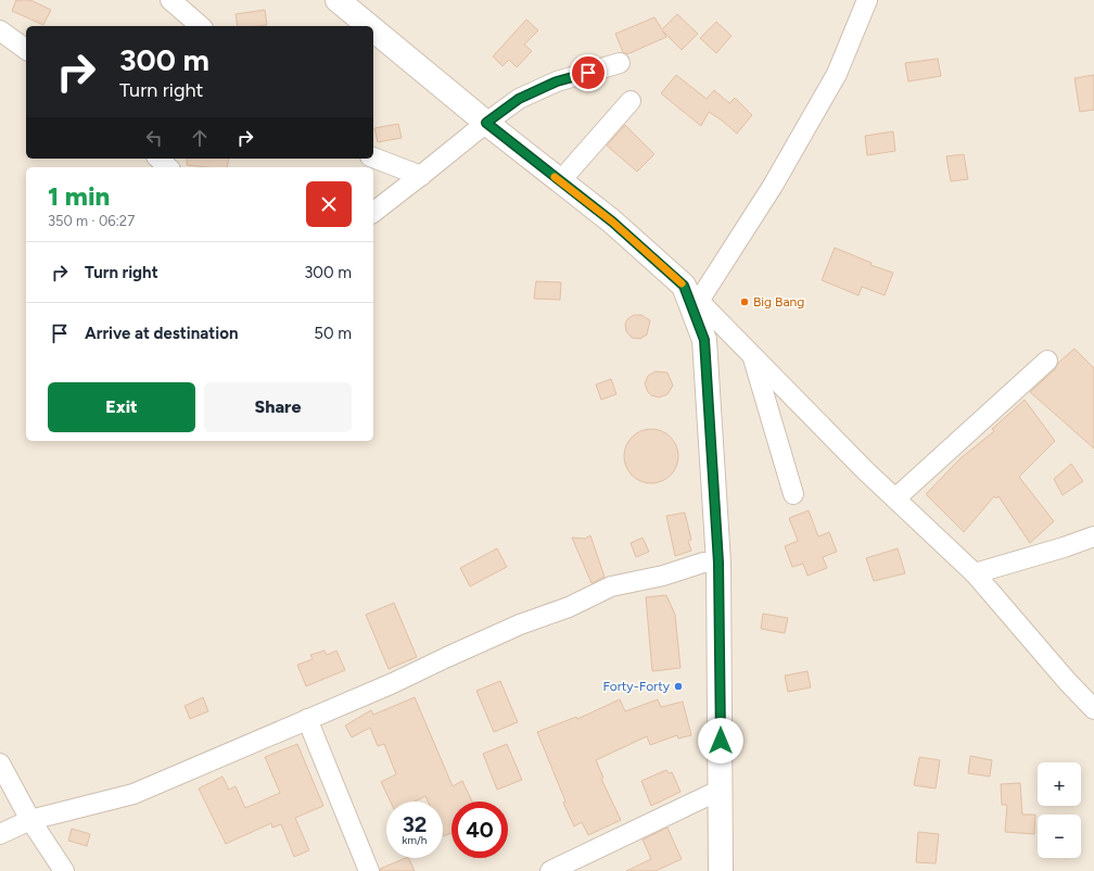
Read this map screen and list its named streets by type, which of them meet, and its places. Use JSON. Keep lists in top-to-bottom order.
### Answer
{
  "places": ["Big Bang", "Forty-Forty"],
  "page": {
    "turn": ["300 m", "Turn right"],
    "heading": ["1 min", "350 m · 06:27"],
    "list": [
      {
        "name": "Turn right",
        "value": "300 m"
      },
      {
        "name": "Arrive at destination",
        "value": "50 m"
      }
    ],
    "buttons": ["Exit", "Share"],
    "map_buttons": ["+", "−"],
    "speed": "32 km/h",
    "limit": "40"
  }
}
